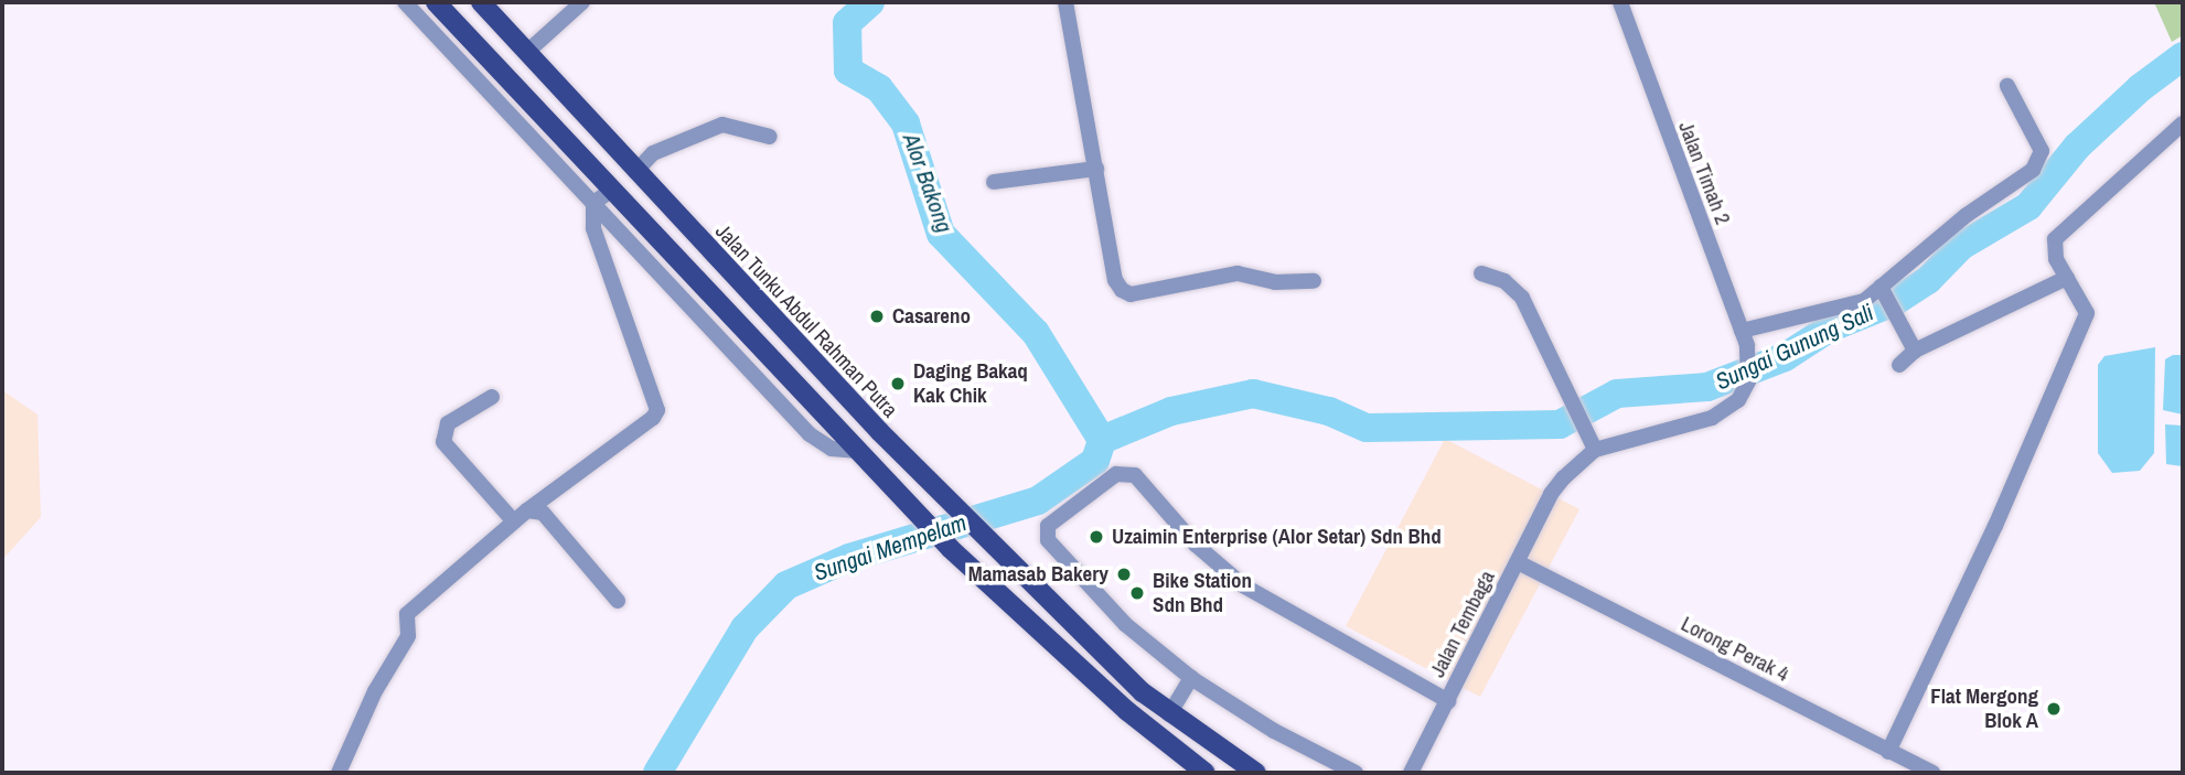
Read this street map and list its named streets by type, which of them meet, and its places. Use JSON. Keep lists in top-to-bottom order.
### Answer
{
  "streets": {
    "main road": ["Jalan Tunku Abdul Rahman Putra"],
    "street": ["Jalan Timah 2", "Jalan Tembaga", "Lorong Perak 4"]
  },
  "crossings": [
    ["Jalan Timah 2", "Jalan Tembaga"],
    ["Jalan Tembaga", "Lorong Perak 4"]
  ],
  "water": ["Alor Bakong", "Sungai Gunung Sali", "Sungai Mempelam"],
  "places": [
    "Casareno",
    "Daging Bakaq Kak Chik",
    "Uzaimin Enterprise (Alor Setar) Sdn Bhd",
    "Mamasab Bakery",
    "Bike Station Sdn Bhd",
    "Flat Mergong Blok A"
  ]
}
